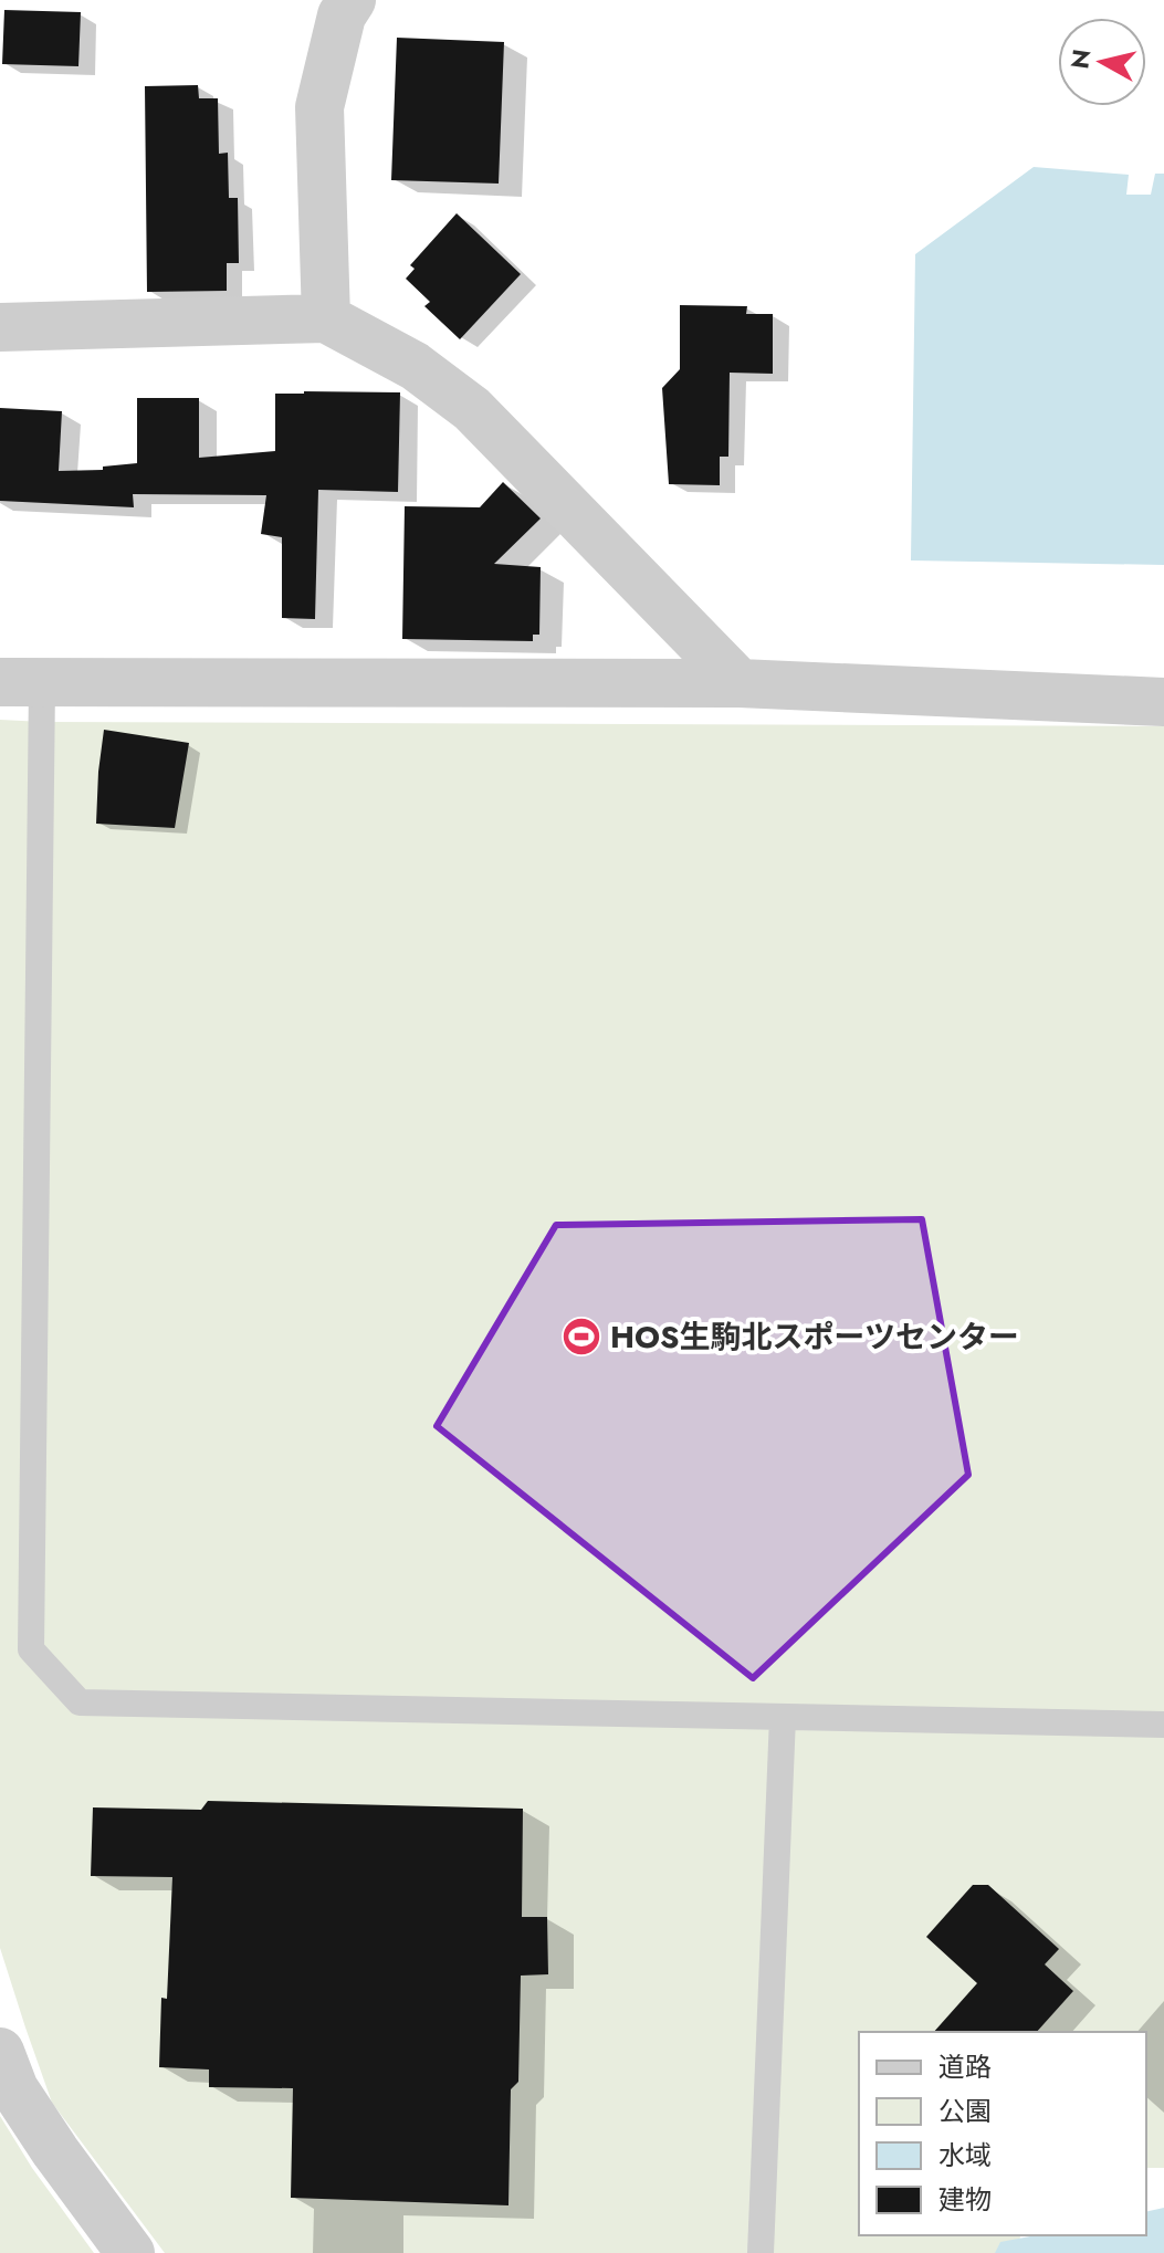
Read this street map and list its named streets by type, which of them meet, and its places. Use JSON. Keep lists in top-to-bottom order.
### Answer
{
  "places": {
    "sports": ["HOS生駒北スポーツセンター"]
  },
  "legend": [
    "道路",
    "公園",
    "水域",
    "建物"
  ],
  "north": "left"
}
